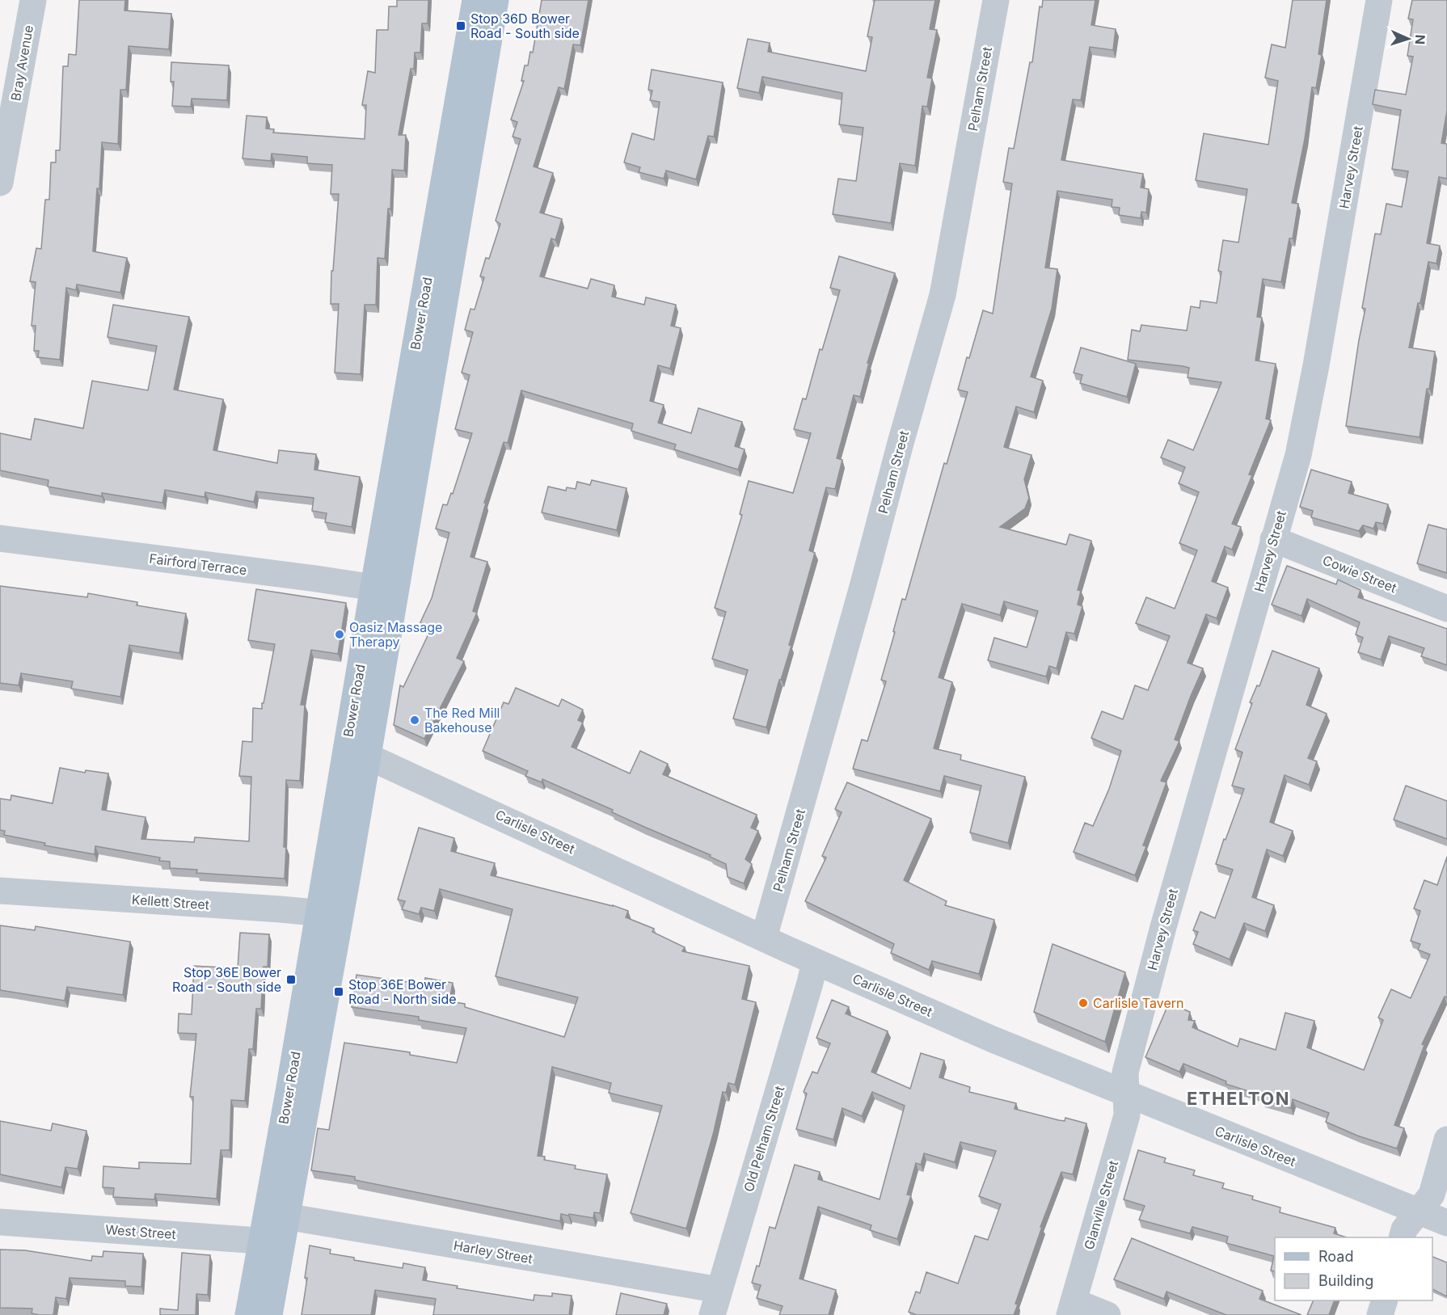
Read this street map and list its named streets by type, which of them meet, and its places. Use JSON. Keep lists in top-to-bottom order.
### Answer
{
  "streets": {
    "main road": ["Bower Road"],
    "street": [
      "Bray Avenue",
      "Pelham Street",
      "Harvey Street",
      "Fairford Terrace",
      "Cowie Street",
      "Carlisle Street",
      "Kellett Street",
      "Old Pelham Street",
      "Glanville Street",
      "West Street",
      "Harley Street"
    ]
  },
  "crossings": [
    ["Pelham Street", "Carlisle Street"],
    ["Harvey Street", "Cowie Street"],
    ["Harvey Street", "Carlisle Street"],
    ["Harvey Street", "Glanville Street"],
    ["Bower Road", "Fairford Terrace"],
    ["Bower Road", "Carlisle Street"],
    ["Bower Road", "Kellett Street"],
    ["Bower Road", "West Street"],
    ["Bower Road", "Harley Street"],
    ["Carlisle Street", "Old Pelham Street"],
    ["Carlisle Street", "Glanville Street"],
    ["Old Pelham Street", "Harley Street"]
  ],
  "districts": ["ETHELTON"],
  "places": {
    "transit": ["Stop 36D Bower Road - South side", "Stop 36E Bower Road - South side", "Stop 36E Bower Road - North side"],
    "other": ["Oasiz Massage Therapy", "The Red Mill Bakehouse", "Carlisle Tavern"]
  },
  "legend": ["Road", "Building"],
  "north": "right"
}
